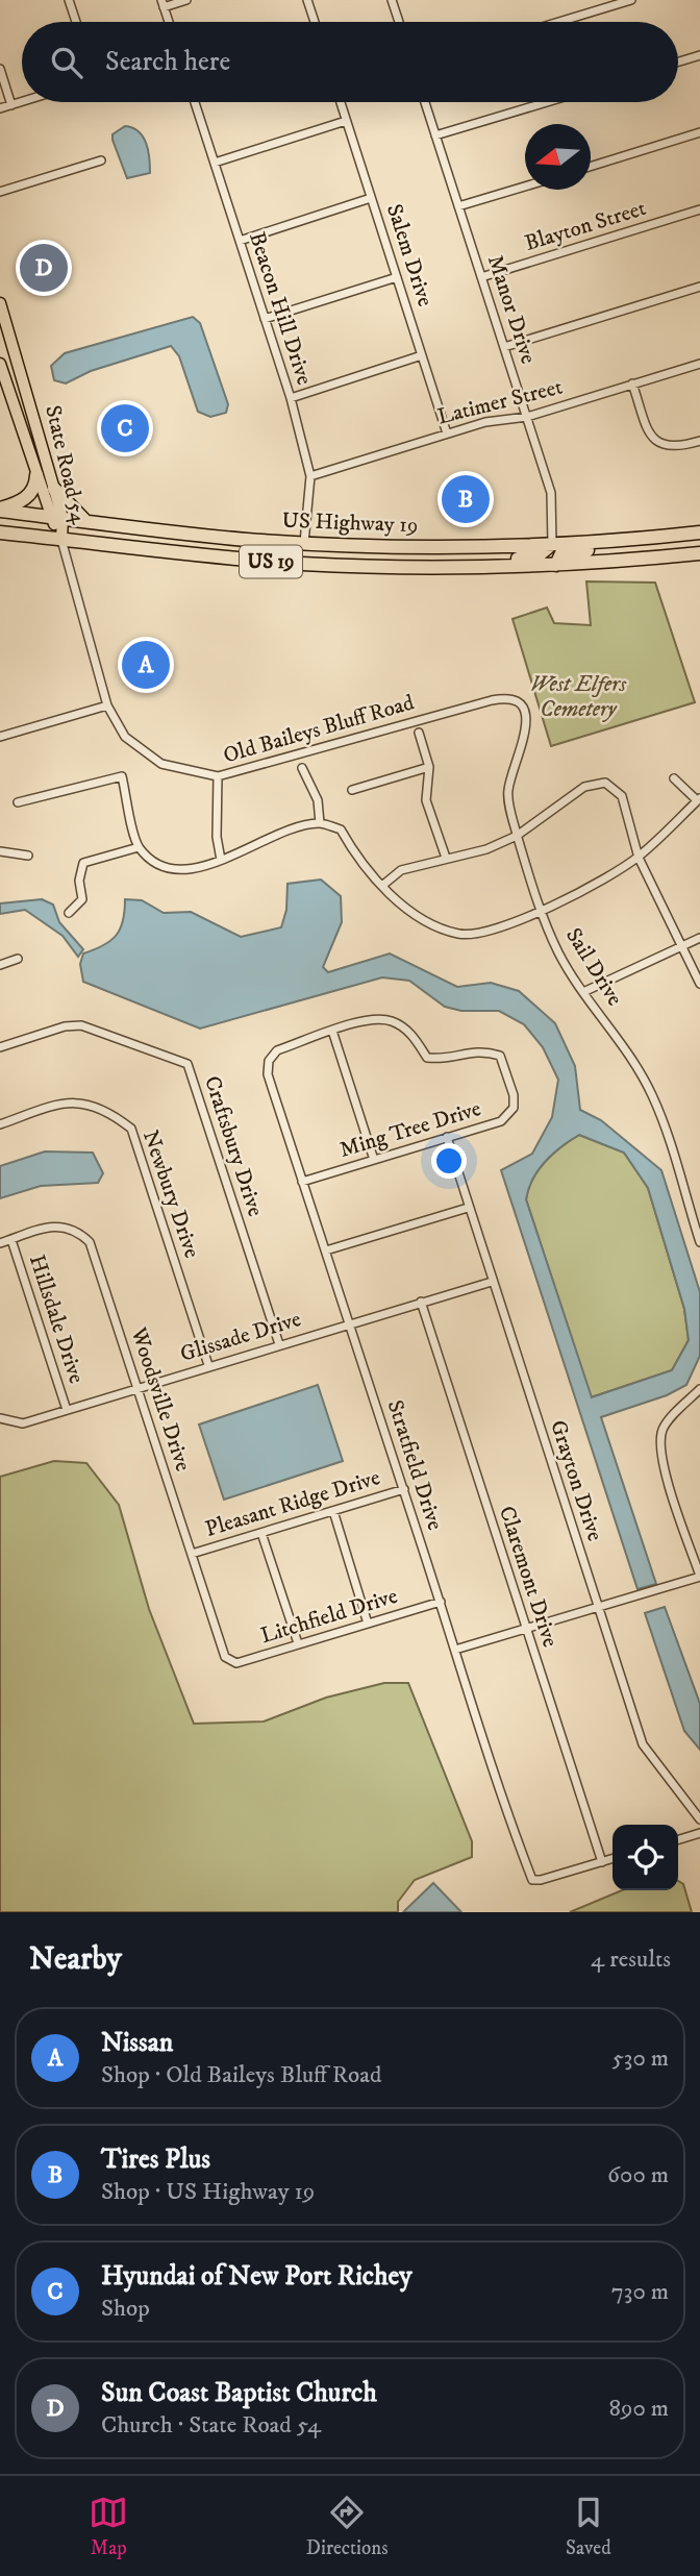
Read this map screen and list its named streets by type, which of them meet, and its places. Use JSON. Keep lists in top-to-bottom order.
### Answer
{
  "streets": {
    "highway": ["US Highway 19", "US 19"],
    "main road": ["State Road 54"],
    "street": [
      "Blayton Street",
      "Salem Drive",
      "Beacon Hill Drive",
      "Manor Drive",
      "Latimer Street",
      "Old Baileys Bluff Road",
      "Sail Drive",
      "Ming Tree Drive",
      "Craftsbury Drive",
      "Newbury Drive",
      "Hillsdale Drive",
      "Glissade Drive",
      "Woodsville Drive",
      "Stratfield Drive",
      "Grayton Drive",
      "Pleasant Ridge Drive",
      "Claremont Drive",
      "Litchfield Drive"
    ]
  },
  "crossings": [
    ["Blayton Street", "Manor Drive"],
    ["Salem Drive", "Latimer Street"],
    ["Beacon Hill Drive", "Latimer Street"],
    ["Beacon Hill Drive", "US Highway 19"],
    ["Manor Drive", "Latimer Street"],
    ["Manor Drive", "US Highway 19"],
    ["State Road 54", "US Highway 19"],
    ["State Road 54", "Old Baileys Bluff Road"],
    ["US Highway 19", "Old Baileys Bluff Road"],
    ["Old Baileys Bluff Road", "Sail Drive"],
    ["Ming Tree Drive", "Stratfield Drive"],
    ["Ming Tree Drive", "Grayton Drive"],
    ["Craftsbury Drive", "Glissade Drive"],
    ["Newbury Drive", "Glissade Drive"],
    ["Hillsdale Drive", "Glissade Drive"],
    ["Hillsdale Drive", "Woodsville Drive"],
    ["Glissade Drive", "Woodsville Drive"],
    ["Glissade Drive", "Stratfield Drive"],
    ["Glissade Drive", "Grayton Drive"],
    ["Glissade Drive", "Claremont Drive"],
    ["Woodsville Drive", "Pleasant Ridge Drive"],
    ["Woodsville Drive", "Litchfield Drive"],
    ["Stratfield Drive", "Pleasant Ridge Drive"],
    ["Stratfield Drive", "Claremont Drive"],
    ["Stratfield Drive", "Litchfield Drive"]
  ],
  "parks": ["West Elfers Cemetery"],
  "north": "left",
  "page": {
    "search": "Search here",
    "pins": [
      "D",
      "C",
      "B",
      "A"
    ],
    "heading": ["Nearby", "4 results"],
    "list": [
      {
        "mark": "A",
        "name": "Nissan",
        "note": "Shop · Old Baileys Bluff Road",
        "value": "530 m"
      },
      {
        "mark": "B",
        "name": "Tires Plus",
        "note": "Shop · US Highway 19",
        "value": "600 m"
      },
      {
        "mark": "C",
        "name": "Hyundai of New Port Richey",
        "note": "Shop",
        "value": "730 m"
      },
      {
        "mark": "D",
        "name": "Sun Coast Baptist Church",
        "note": "Church · State Road 54",
        "value": "890 m"
      }
    ],
    "nav": ["Map", "Directions", "Saved"]
  }
}
